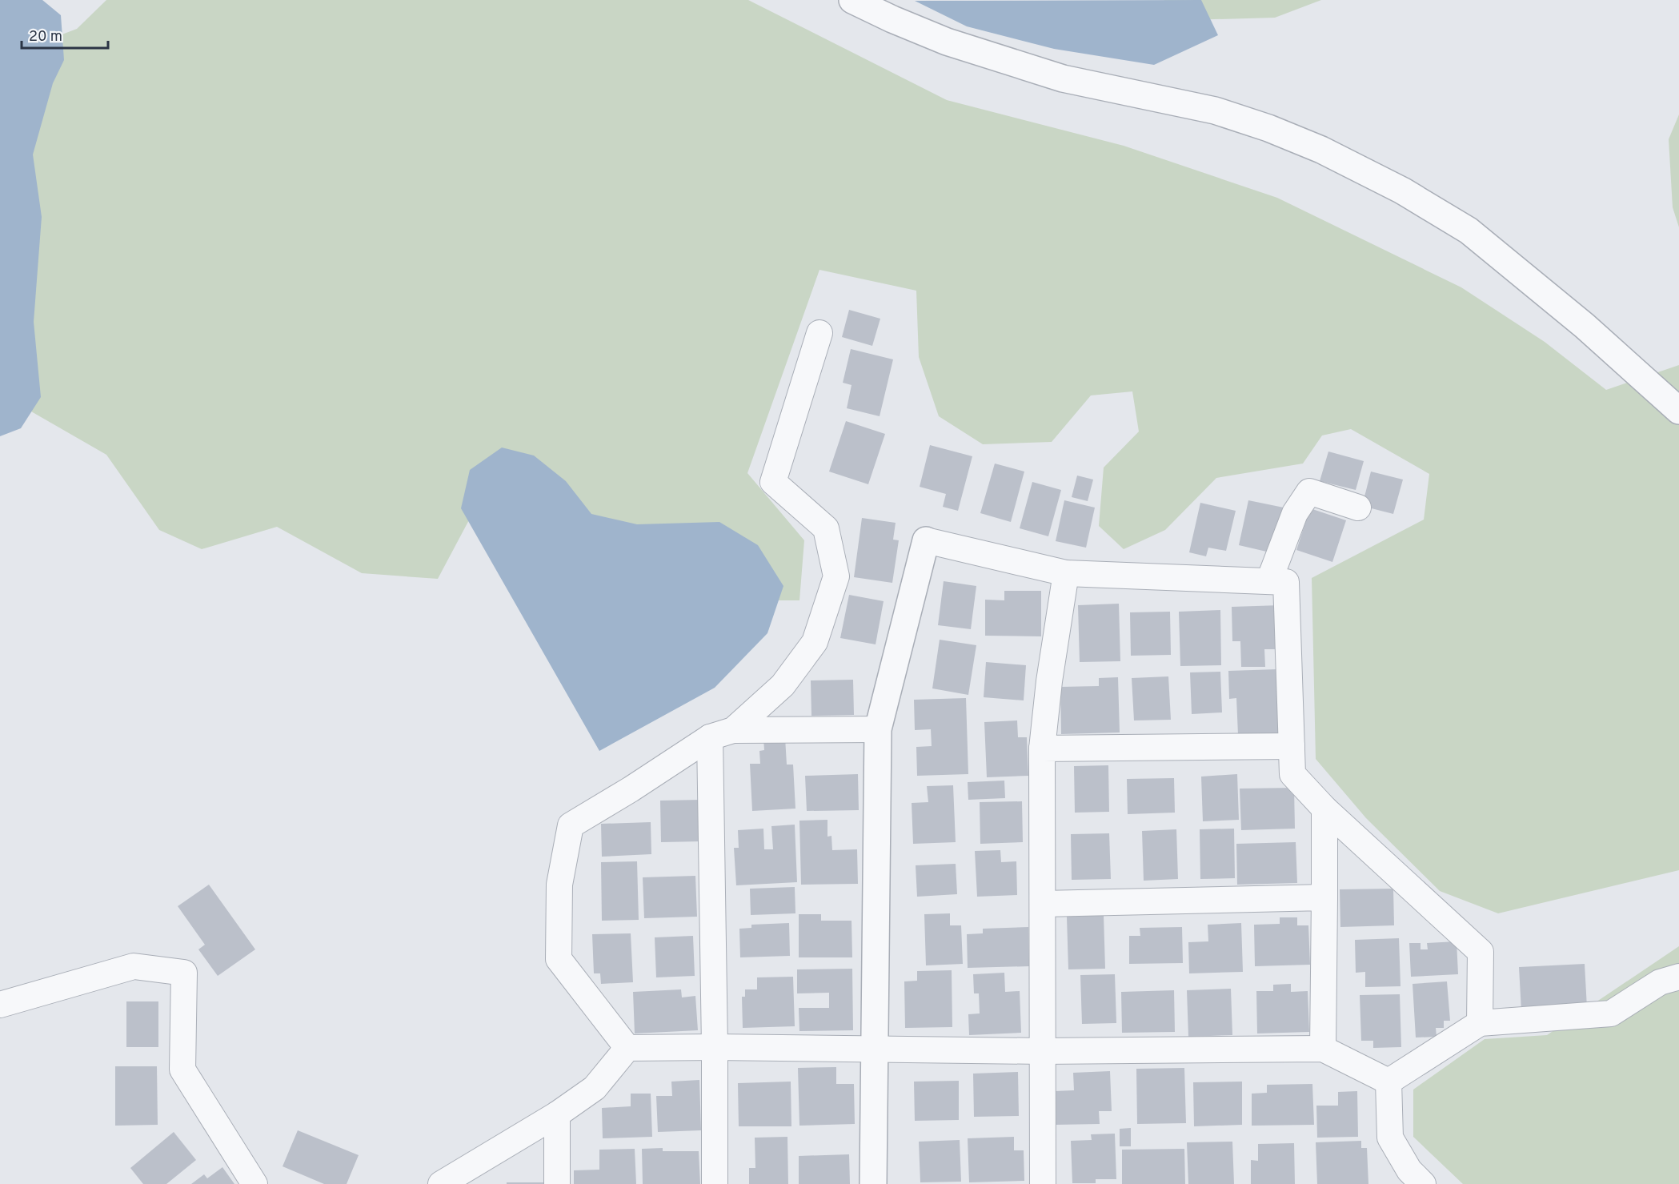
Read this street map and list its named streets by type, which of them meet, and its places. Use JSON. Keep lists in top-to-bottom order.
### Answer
{
  "scale_bar": "20 m"
}
